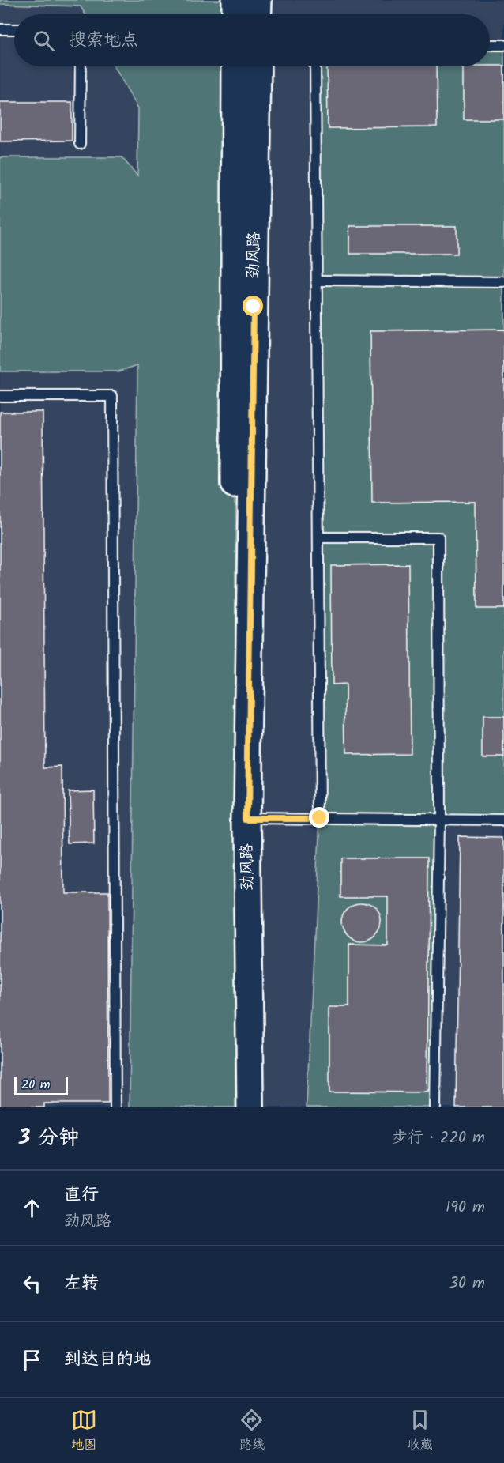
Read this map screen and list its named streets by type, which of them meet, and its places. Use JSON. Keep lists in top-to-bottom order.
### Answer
{
  "streets": {
    "street": ["劲风路"]
  },
  "scale_bar": "20 m",
  "page": {
    "search": "搜索地点",
    "scale": "20 m",
    "heading": ["3 分钟", "步行 · 220 m"],
    "list": [
      ["直行", "劲风路", "190 m"],
      ["左转", "30 m"],
      "到达目的地"
    ],
    "nav": ["地图", "路线", "收藏"]
  }
}
